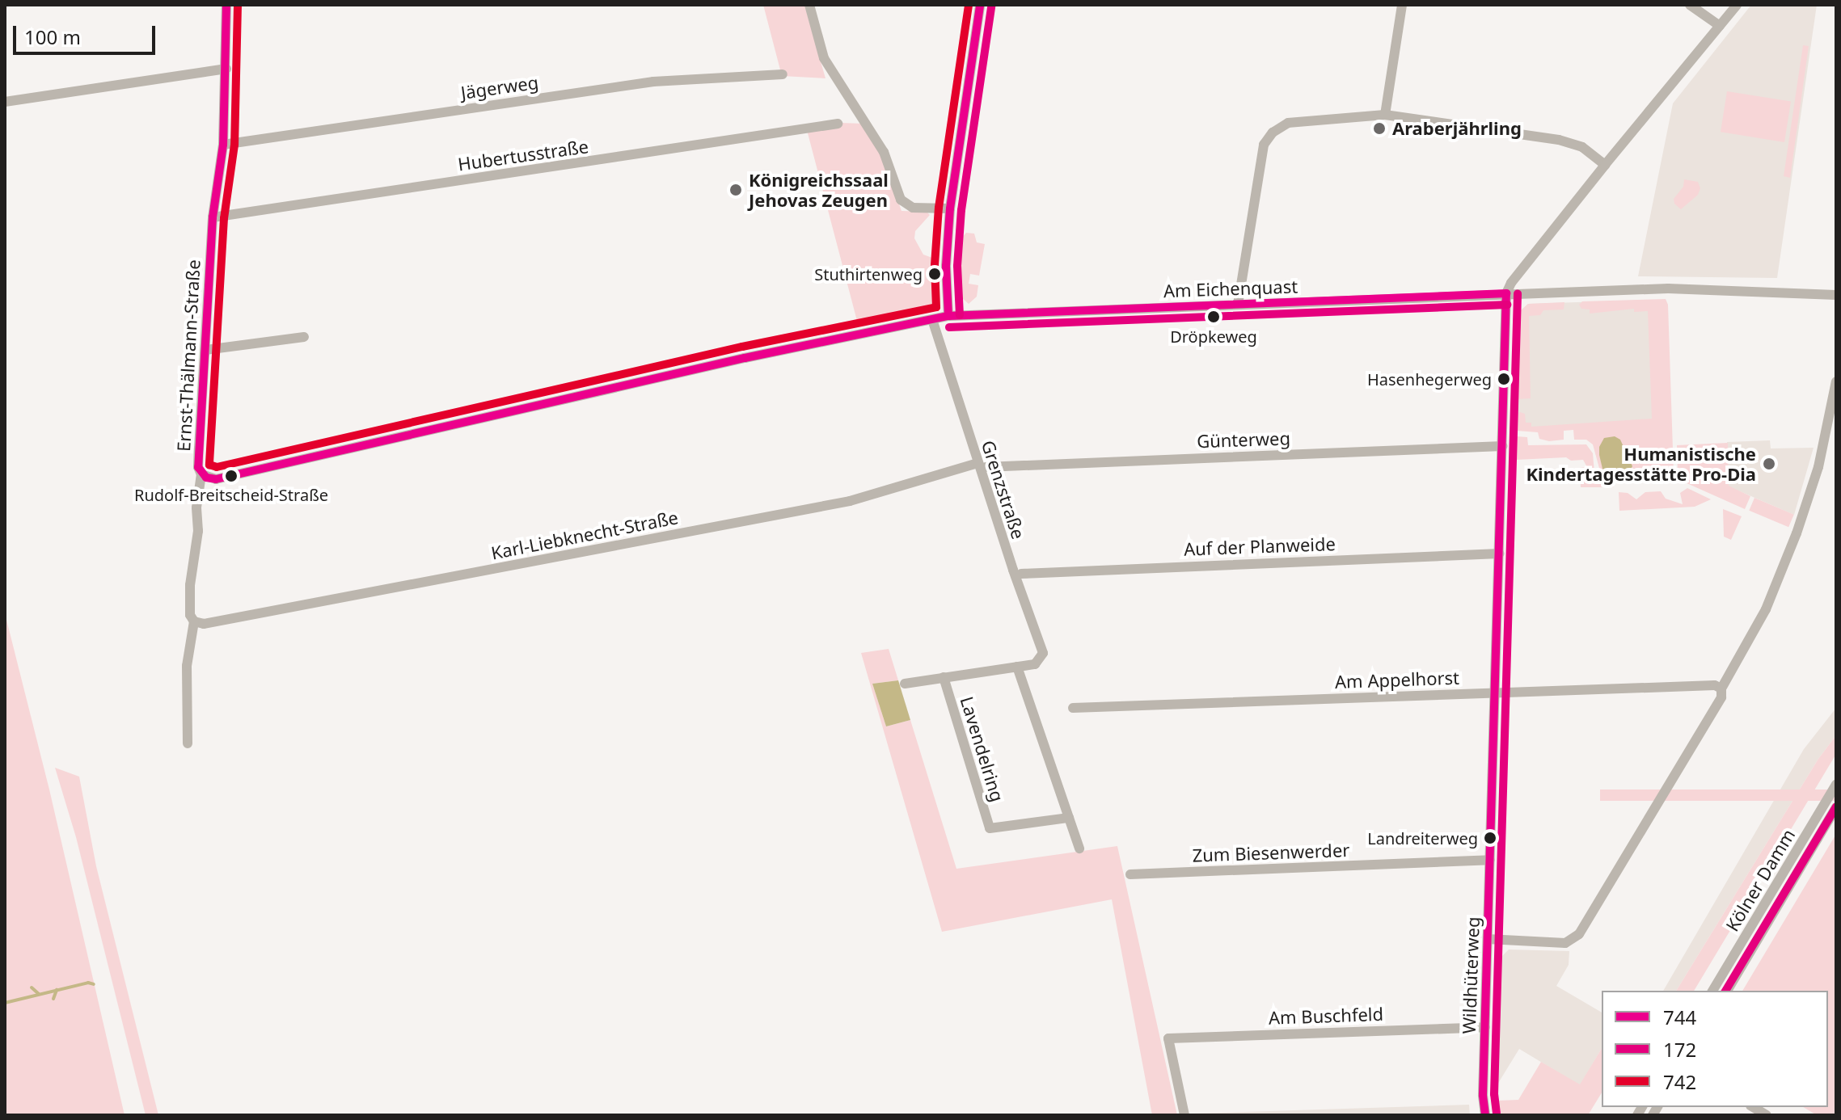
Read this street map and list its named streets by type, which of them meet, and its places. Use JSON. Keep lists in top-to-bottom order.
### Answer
{
  "streets": {
    "street": [
      "Jägerweg",
      "Hubertusstraße",
      "Am Eichenquast",
      "Ernst-Thälmann-Straße",
      "Günterweg",
      "Grenzstraße",
      "Karl-Liebknecht-Straße",
      "Auf der Planweide",
      "Am Appelhorst",
      "Lavendelring",
      "Zum Biesenwerder",
      "Kölner Damm",
      "Wildhüterweg",
      "Am Buschfeld"
    ]
  },
  "crossings": [
    ["Jägerweg", "Ernst-Thälmann-Straße"],
    ["Hubertusstraße", "Ernst-Thälmann-Straße"],
    ["Am Eichenquast", "Grenzstraße"],
    ["Am Eichenquast", "Wildhüterweg"],
    ["Ernst-Thälmann-Straße", "Karl-Liebknecht-Straße"],
    ["Günterweg", "Grenzstraße"],
    ["Günterweg", "Karl-Liebknecht-Straße"],
    ["Günterweg", "Wildhüterweg"],
    ["Grenzstraße", "Karl-Liebknecht-Straße"],
    ["Grenzstraße", "Lavendelring"],
    ["Auf der Planweide", "Wildhüterweg"],
    ["Am Appelhorst", "Wildhüterweg"],
    ["Zum Biesenwerder", "Wildhüterweg"],
    ["Wildhüterweg", "Am Buschfeld"]
  ],
  "places": [
    "Araberjährling",
    "Königreichssaal Jehovas Zeugen",
    "Stuthirtenweg",
    "Dröpkeweg",
    "Hasenhegerweg",
    "Humanistische Kindertagesstätte Pro-Dia",
    "Rudolf-Breitscheid-Straße",
    "Landreiterweg"
  ],
  "lines": ["transit line 744", "transit line 742", "transit line 172"],
  "legend": ["744", "172", "742"],
  "scale_bar": "100 m"
}
